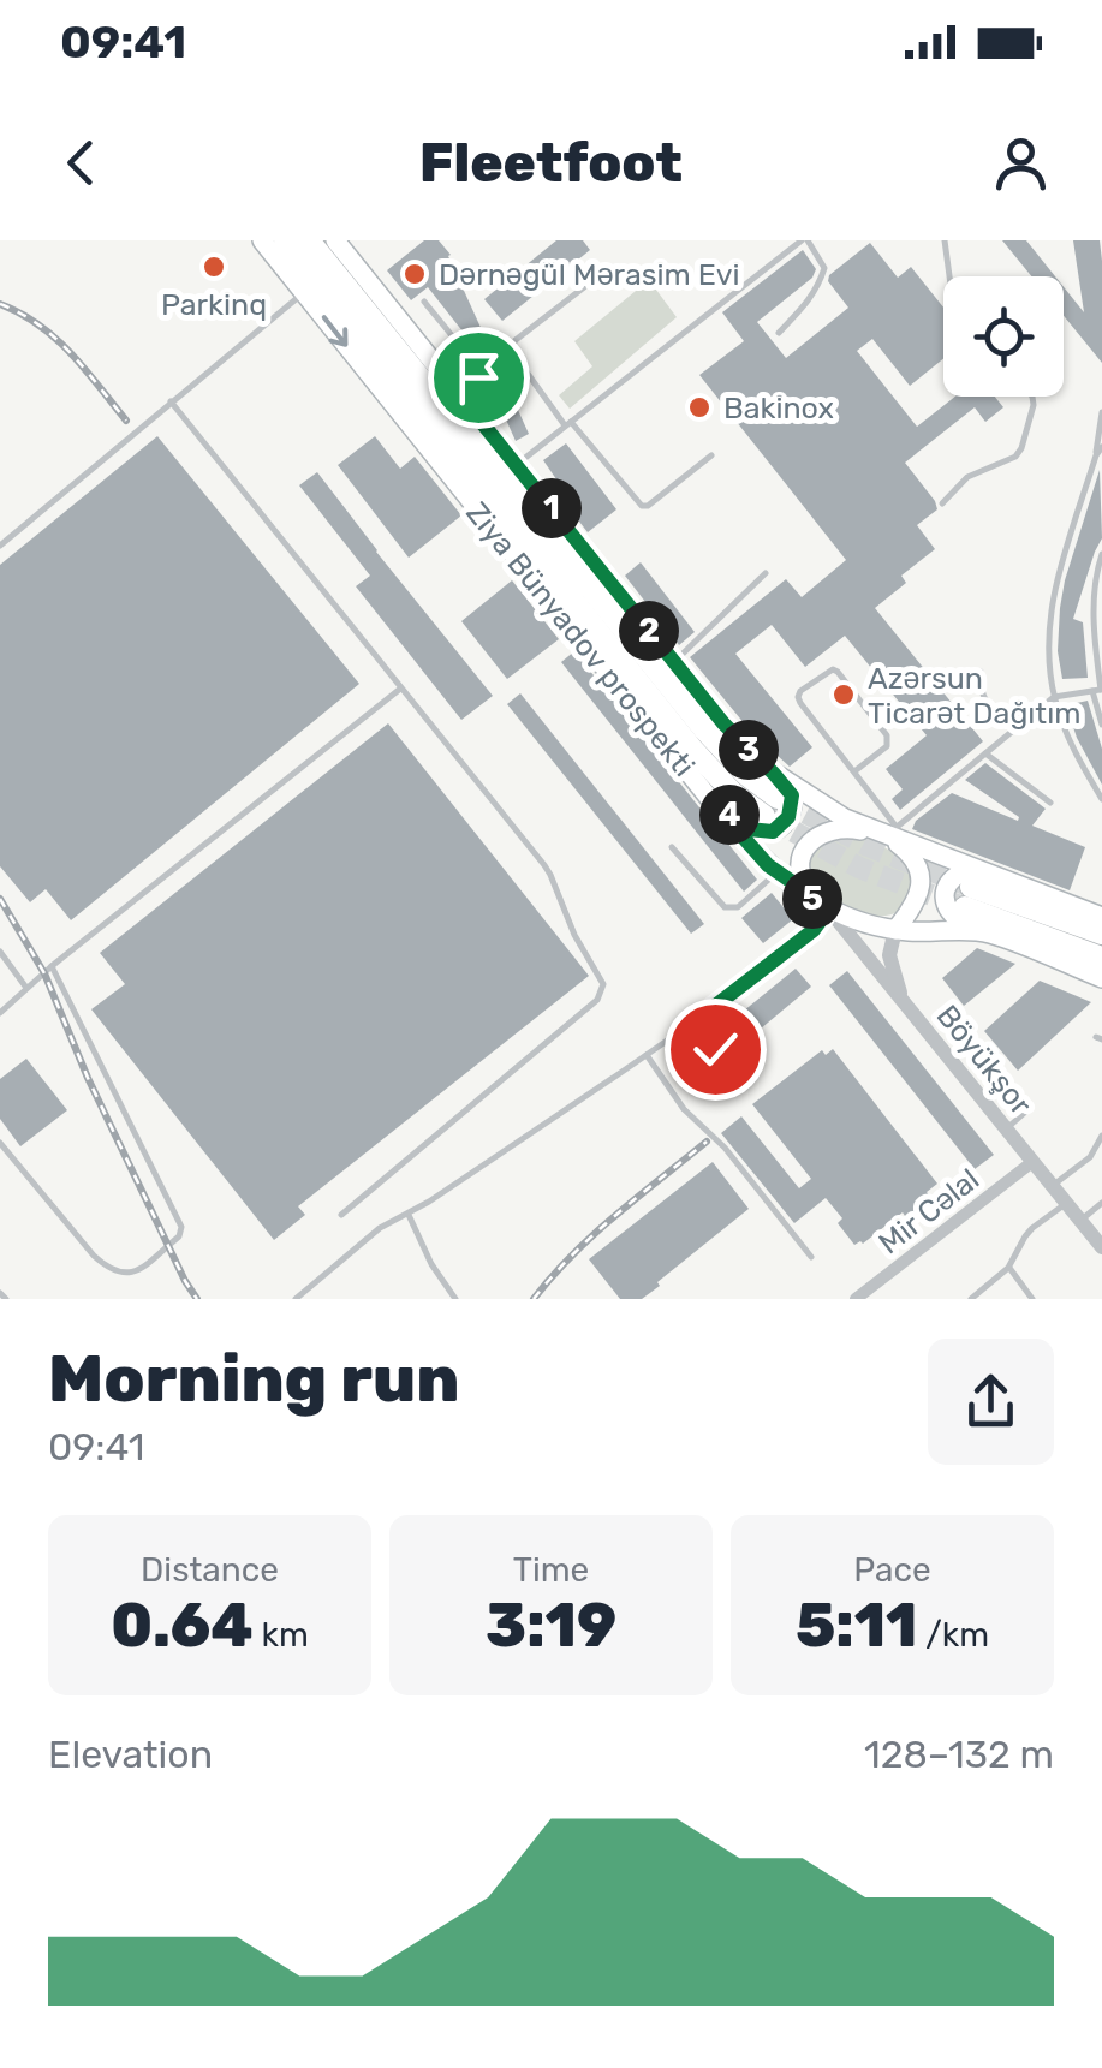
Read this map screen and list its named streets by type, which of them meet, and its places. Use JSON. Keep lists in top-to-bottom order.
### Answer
{
  "streets": {
    "main road": ["Ziya Bünyadov prospekti"],
    "street": ["Böyükşor", "Mir Cəlal"]
  },
  "crossings": [
    ["Ziya Bünyadov prospekti", "Böyükşor"],
    ["Böyükşor", "Mir Cəlal"]
  ],
  "places": [
    "Parkinq",
    "Dərnəgül Mərasim Evi",
    "Bakinox",
    "Azərsun Ticarət Dağıtım"
  ],
  "page": {
    "status": "09:41",
    "header": "Fleetfoot",
    "pins": [
      "1",
      "2",
      "3",
      "4",
      "5"
    ],
    "heading": ["Morning run", "09:41"],
    "stats": [
      ["Distance", "0.64 km"],
      ["Time", "3:19"],
      ["Pace", "5:11 /km"]
    ],
    "chart": ["Elevation", "128–132 m"]
  }
}
